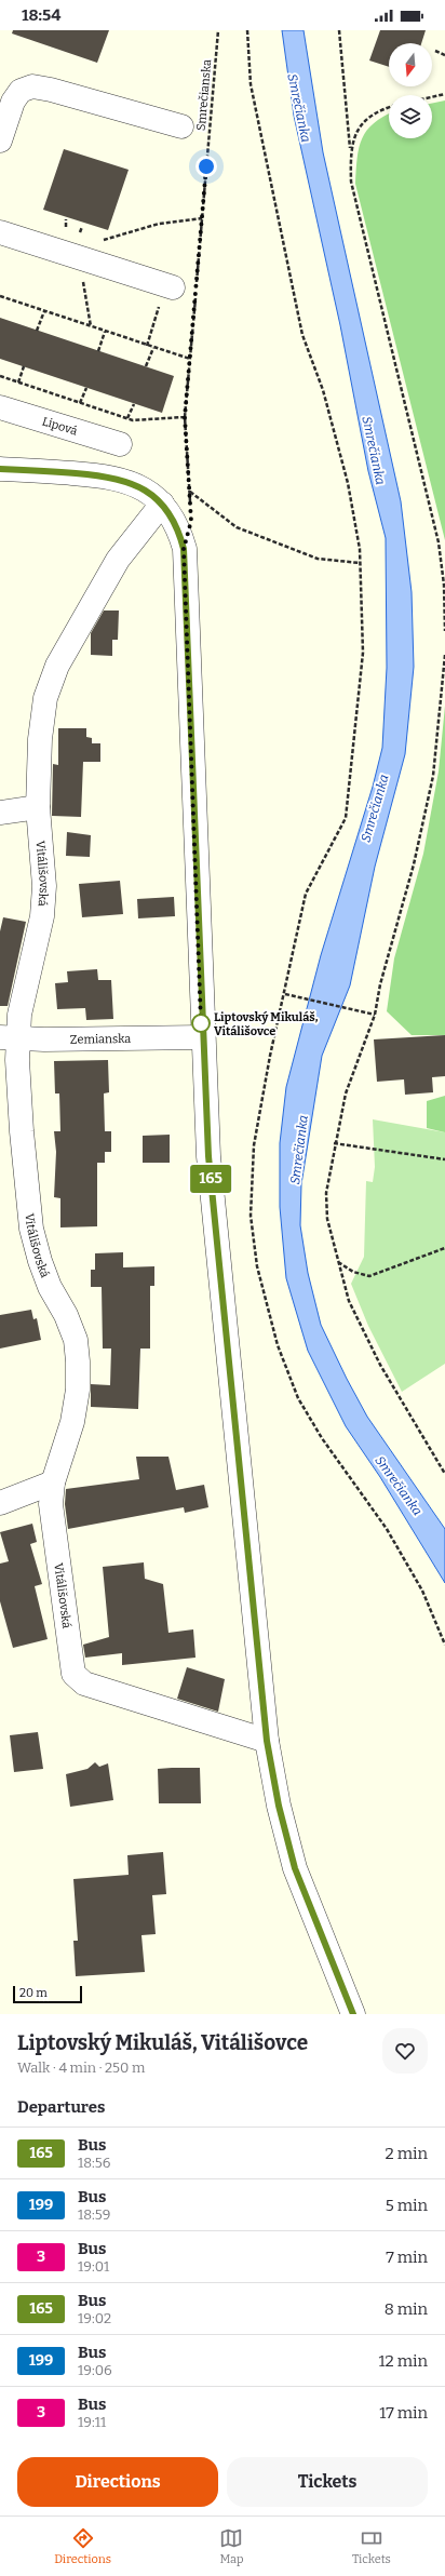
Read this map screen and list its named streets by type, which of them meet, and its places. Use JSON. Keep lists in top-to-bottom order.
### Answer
{
  "streets": {
    "street": ["Lipová", "Vitálišovská", "Zemianska"],
    "path": ["Smrečianska"]
  },
  "crossings": [
    ["Vitálišovská", "Zemianska"]
  ],
  "water": ["Smrečianka"],
  "places": ["Liptovský Mikuláš, Vitálišovce"],
  "lines": ["bus line 165"],
  "scale_bar": "20 m",
  "north": "bottom",
  "page": {
    "status": "18:54",
    "on_map": "165",
    "scale": "20 m",
    "heading": [
      ["Liptovský Mikuláš, Vitálišovce", "Walk · 4 min · 250 m"],
      "Departures"
    ],
    "list": [
      {
        "mark": "165",
        "name": "Bus",
        "note": "18:56",
        "value": "2 min"
      },
      {
        "mark": "199",
        "name": "Bus",
        "note": "18:59",
        "value": "5 min"
      },
      {
        "mark": "3",
        "name": "Bus",
        "note": "19:01",
        "value": "7 min"
      },
      {
        "mark": "165",
        "name": "Bus",
        "note": "19:02",
        "value": "8 min"
      },
      {
        "mark": "199",
        "name": "Bus",
        "note": "19:06",
        "value": "12 min"
      },
      {
        "mark": "3",
        "name": "Bus",
        "note": "19:11",
        "value": "17 min"
      }
    ],
    "buttons": ["Directions", "Tickets"],
    "tabs": ["Directions", "Map", "Tickets"]
  }
}
